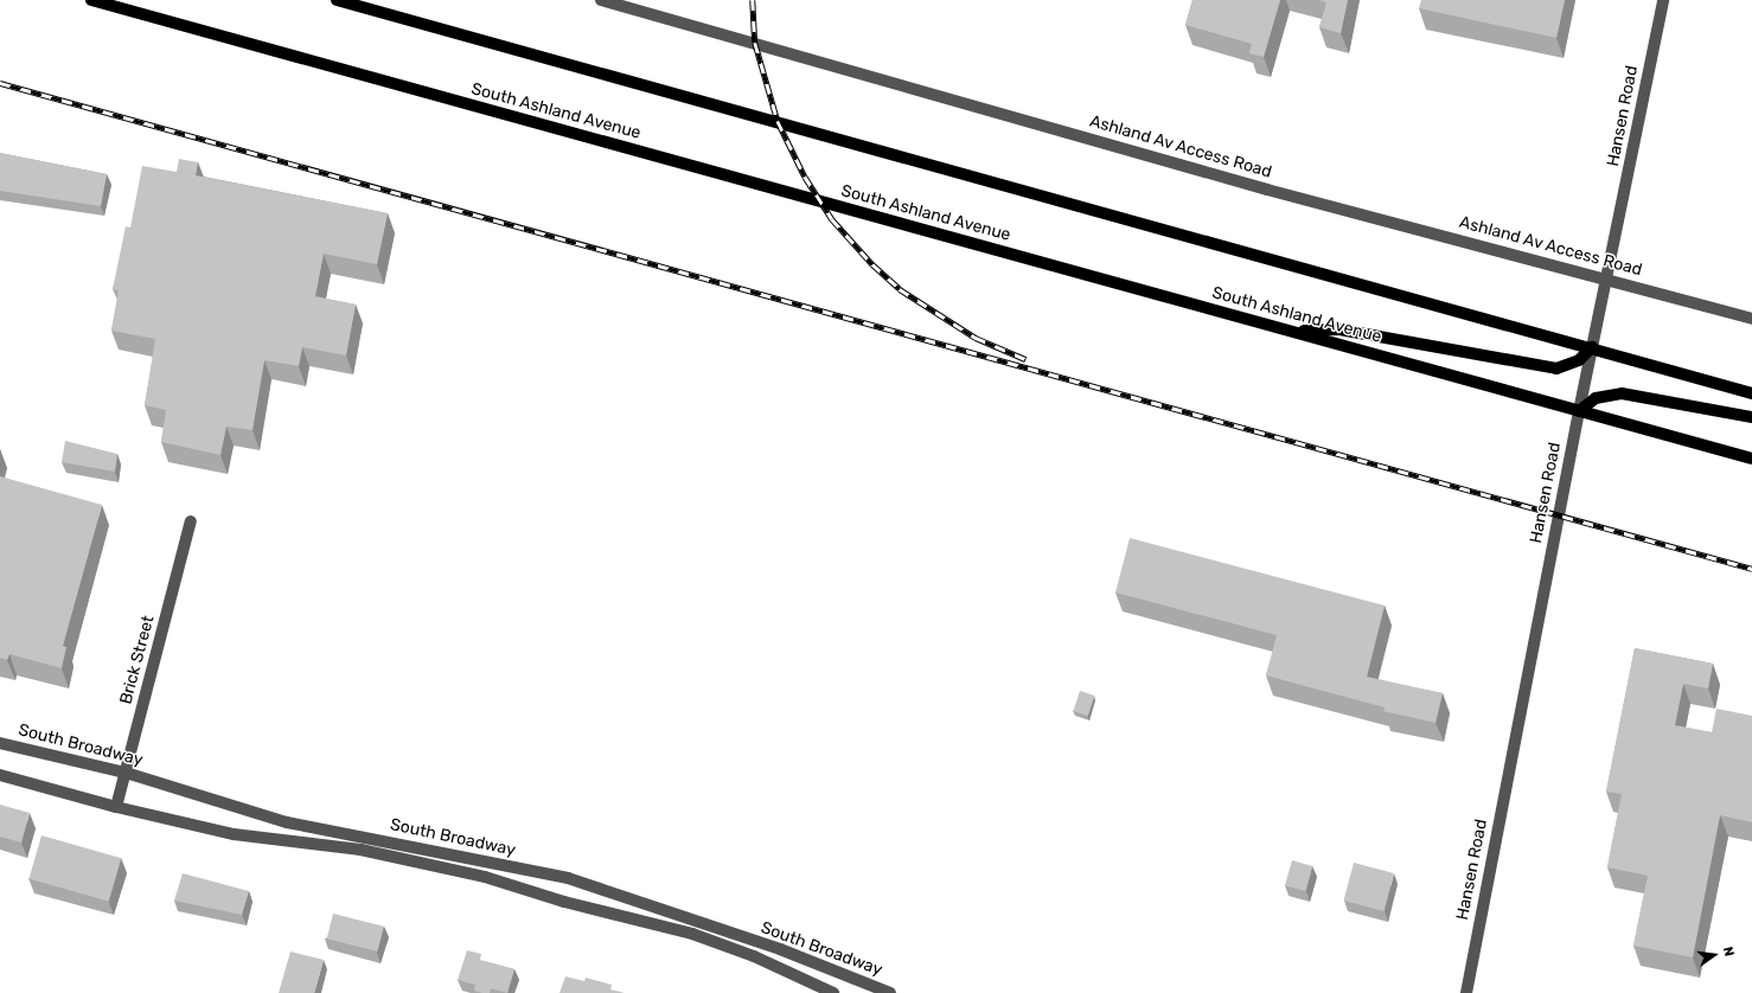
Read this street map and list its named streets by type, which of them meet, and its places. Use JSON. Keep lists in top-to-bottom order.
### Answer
{
  "streets": {
    "main road": ["South Ashland Avenue"],
    "street": [
      "Hansen Road",
      "Ashland Av Access Road",
      "Brick Street",
      "South Broadway"
    ]
  },
  "crossings": [
    ["South Ashland Avenue", "Hansen Road"],
    ["Hansen Road", "Ashland Av Access Road"],
    ["Brick Street", "South Broadway"]
  ],
  "north": "right"
}
